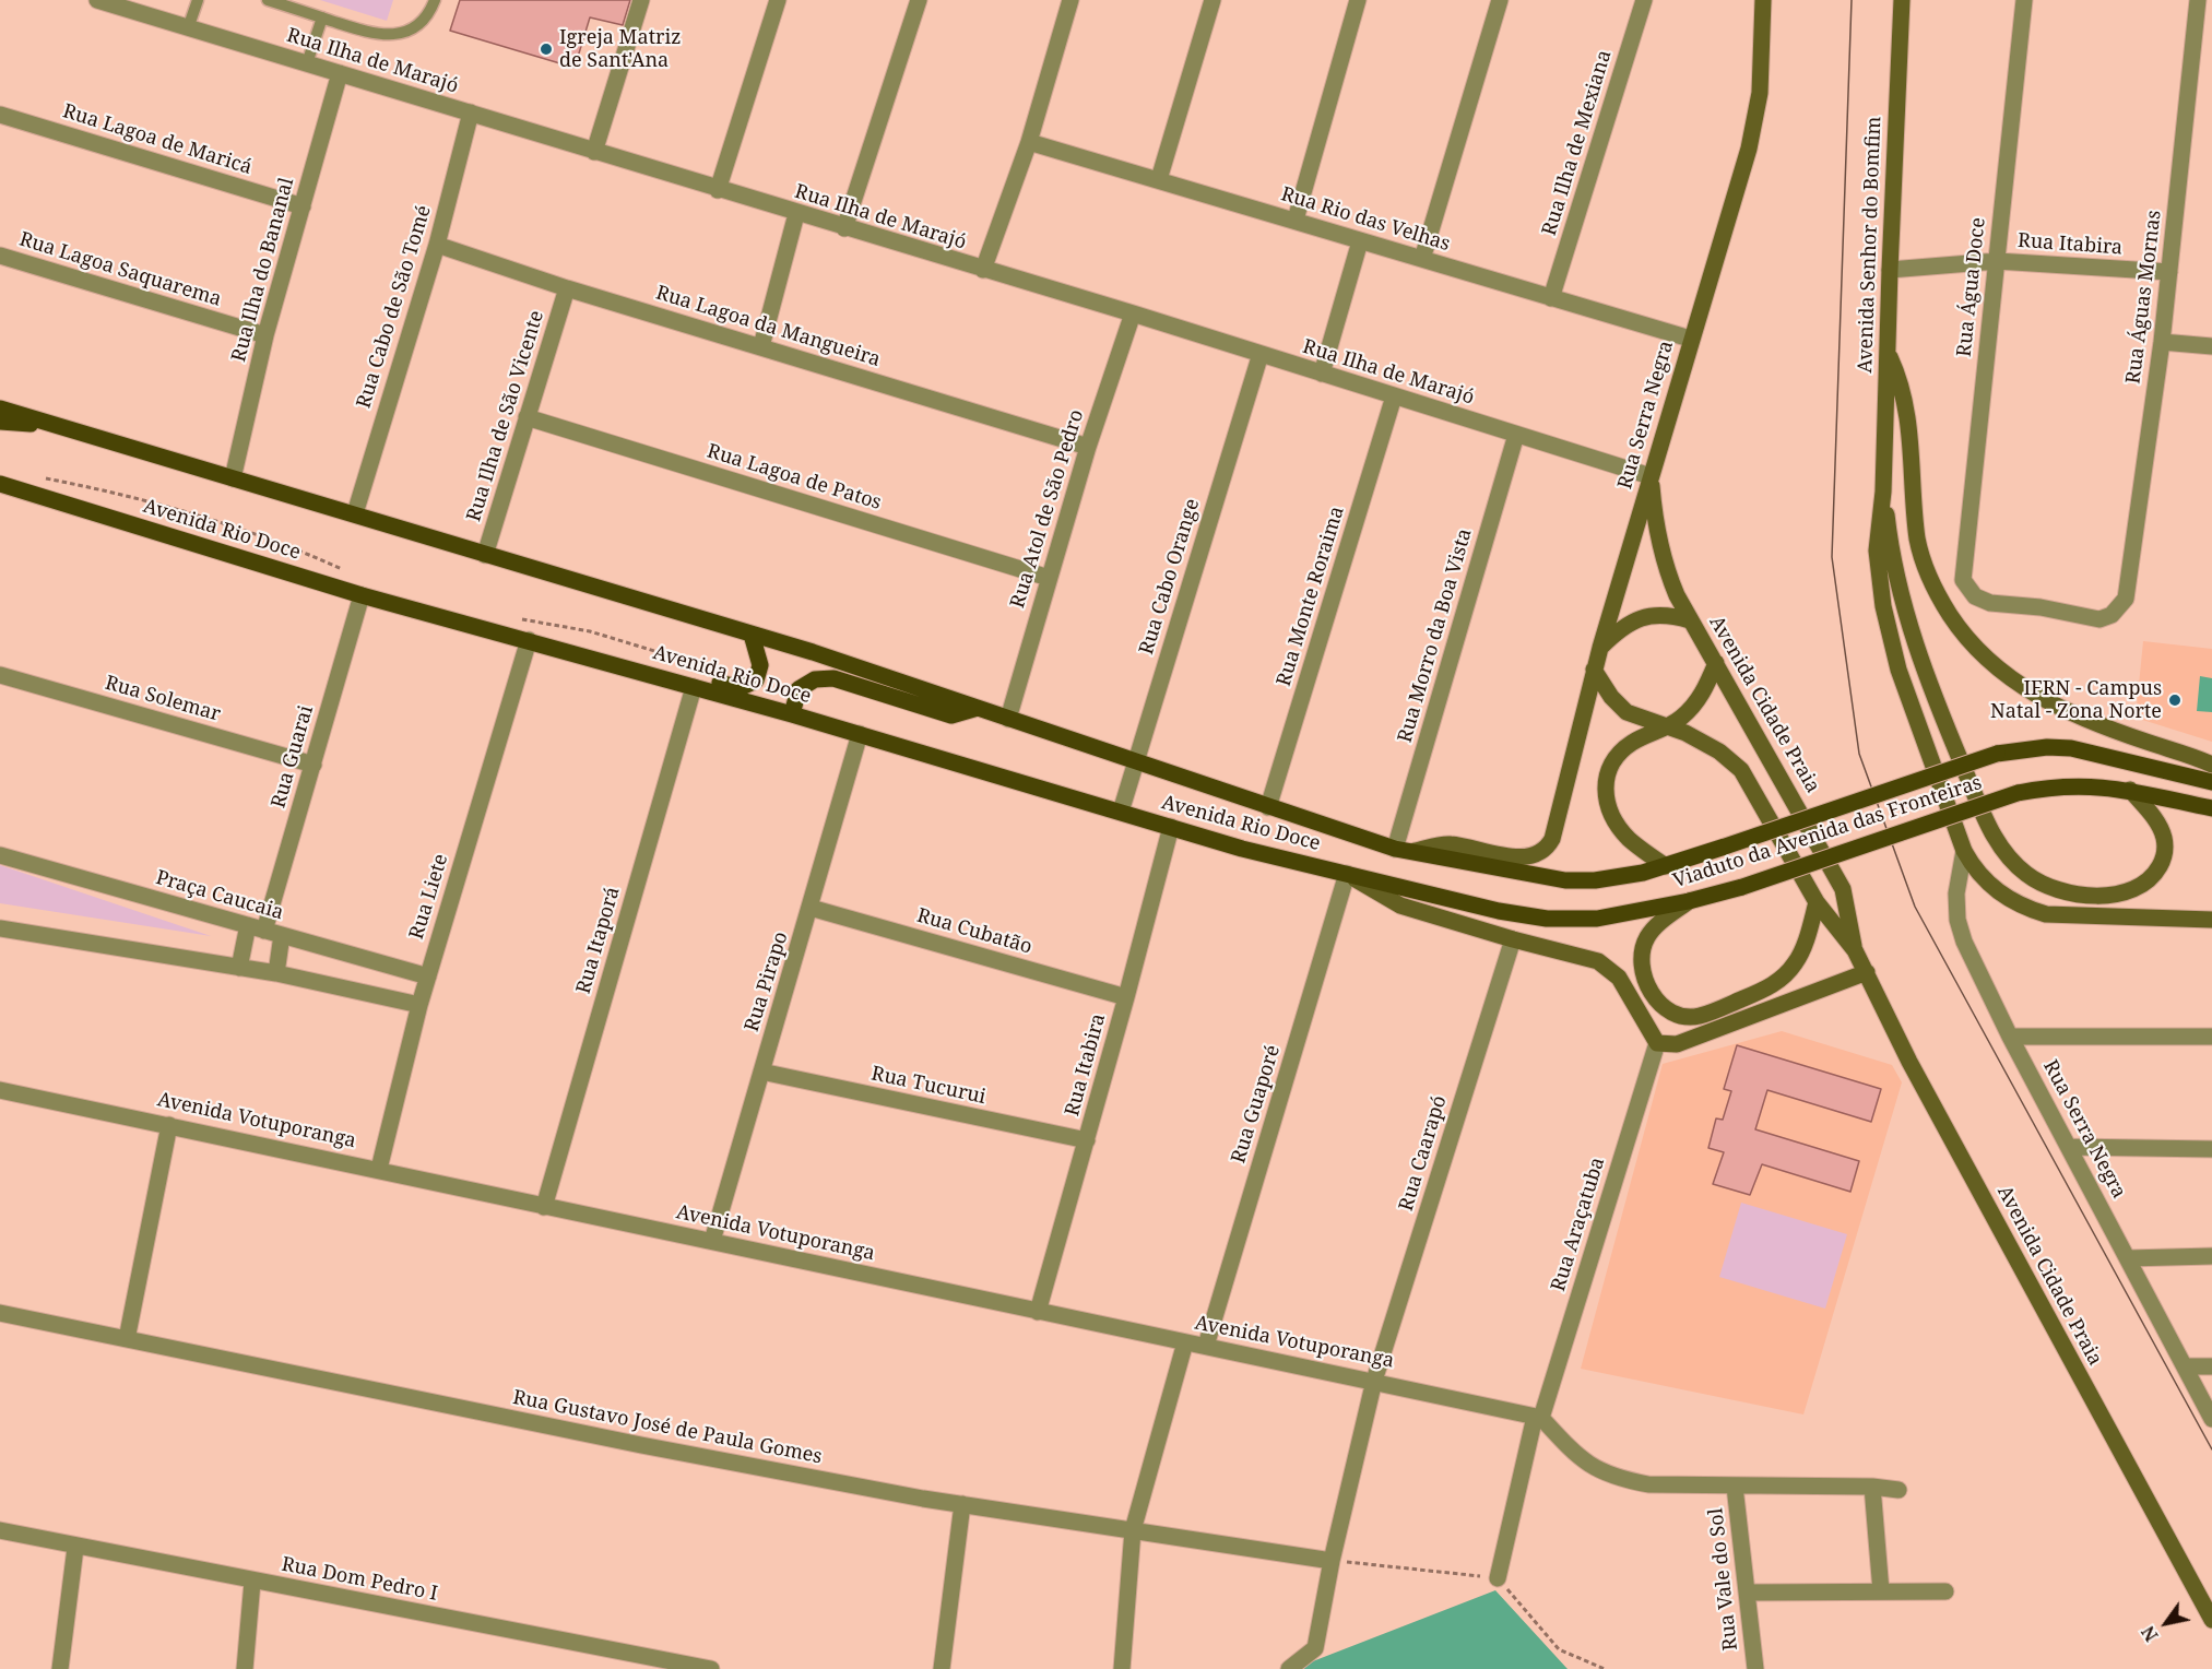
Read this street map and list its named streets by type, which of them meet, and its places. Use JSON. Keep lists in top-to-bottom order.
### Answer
{
  "streets": {
    "main road": [
      "Avenida Senhor do Bomfim",
      "Rua Serra Negra",
      "Avenida Rio Doce",
      "Avenida Cidade Praia",
      "Viaduto da Avenida das Fronteiras"
    ],
    "street": [
      "Rua Ilha de Marajó",
      "Rua Lagoa de Maricá",
      "Rua Ilha de Mexiana",
      "Rua Rio das Velhas",
      "Rua Itabira",
      "Rua Lagoa Saquarema",
      "Rua Ilha do Bananal",
      "Rua Água Doce",
      "Rua Águas Mornas",
      "Rua Cabo de São Tomé",
      "Rua Lagoa da Mangueira",
      "Rua Ilha de São Vicente",
      "Rua Lagoa de Patos",
      "Rua Atol de São Pedro",
      "Rua Cabo Orange",
      "Rua Monte Roraima",
      "Rua Morro da Boa Vista",
      "Rua Solemar",
      "Rua Guarai",
      "Praça Caucaia",
      "Rua Liete",
      "Rua Cubatão",
      "Rua Itaporá",
      "Rua Pirapo",
      "Rua Tucurui",
      "Rua Guaporé",
      "Avenida Votuporanga",
      "Rua Caarapó",
      "Rua Araçatuba",
      "Rua Gustavo José de Paula Gomes",
      "Rua Dom Pedro I",
      "Rua Vale do Sol"
    ]
  },
  "crossings": [
    ["Rua Ilha de Marajó", "Rua Ilha do Bananal"],
    ["Rua Ilha de Marajó", "Rua Cabo de São Tomé"],
    ["Rua Ilha de Marajó", "Rua Serra Negra"],
    ["Rua Ilha de Marajó", "Rua Atol de São Pedro"],
    ["Rua Ilha de Marajó", "Rua Cabo Orange"],
    ["Rua Ilha de Marajó", "Rua Monte Roraima"],
    ["Rua Ilha de Marajó", "Rua Morro da Boa Vista"],
    ["Rua Ilha de Marajó", "Avenida Cidade Praia"],
    ["Rua Lagoa de Maricá", "Rua Ilha do Bananal"],
    ["Rua Ilha de Mexiana", "Rua Rio das Velhas"],
    ["Rua Rio das Velhas", "Rua Serra Negra"],
    ["Avenida Senhor do Bomfim", "Rua Itabira"],
    ["Rua Itabira", "Rua Água Doce"],
    ["Rua Itabira", "Rua Águas Mornas"],
    ["Rua Itabira", "Avenida Rio Doce"],
    ["Rua Itabira", "Rua Cubatão"],
    ["Rua Itabira", "Rua Tucurui"],
    ["Rua Itabira", "Avenida Votuporanga"],
    ["Rua Lagoa Saquarema", "Rua Ilha do Bananal"],
    ["Rua Ilha do Bananal", "Avenida Rio Doce"],
    ["Rua Água Doce", "Rua Águas Mornas"],
    ["Rua Cabo de São Tomé", "Rua Lagoa da Mangueira"],
    ["Rua Cabo de São Tomé", "Avenida Rio Doce"],
    ["Rua Lagoa da Mangueira", "Rua Ilha de São Vicente"],
    ["Rua Lagoa da Mangueira", "Rua Atol de São Pedro"],
    ["Rua Serra Negra", "Avenida Rio Doce"],
    ["Rua Serra Negra", "Avenida Cidade Praia"],
    ["Rua Ilha de São Vicente", "Rua Lagoa de Patos"],
    ["Rua Ilha de São Vicente", "Avenida Rio Doce"],
    ["Rua Lagoa de Patos", "Rua Atol de São Pedro"],
    ["Rua Atol de São Pedro", "Avenida Rio Doce"],
    ["Avenida Rio Doce", "Rua Cabo Orange"],
    ["Avenida Rio Doce", "Rua Monte Roraima"],
    ["Avenida Rio Doce", "Rua Morro da Boa Vista"],
    ["Avenida Rio Doce", "Rua Guarai"],
    ["Avenida Rio Doce", "Viaduto da Avenida das Fronteiras"],
    ["Avenida Rio Doce", "Rua Liete"],
    ["Avenida Rio Doce", "Rua Itaporá"],
    ["Avenida Rio Doce", "Rua Pirapo"],
    ["Avenida Rio Doce", "Rua Guaporé"],
    ["Rua Solemar", "Rua Guarai"],
    ["Rua Guarai", "Praça Caucaia"],
    ["Praça Caucaia", "Rua Liete"],
    ["Rua Liete", "Avenida Votuporanga"],
    ["Rua Cubatão", "Rua Pirapo"],
    ["Rua Itaporá", "Avenida Votuporanga"],
    ["Rua Pirapo", "Rua Tucurui"],
    ["Rua Pirapo", "Avenida Votuporanga"],
    ["Rua Guaporé", "Avenida Votuporanga"],
    ["Avenida Votuporanga", "Rua Caarapó"],
    ["Avenida Votuporanga", "Rua Araçatuba"],
    ["Avenida Votuporanga", "Rua Vale do Sol"],
    ["Rua Caarapó", "Rua Gustavo José de Paula Gomes"],
    ["Rua Araçatuba", "Rua Vale do Sol"]
  ],
  "places": ["Igreja Matriz de Sant'Ana", "IFRN - Campus Natal - Zona Norte"],
  "north": "bottom left"
}
